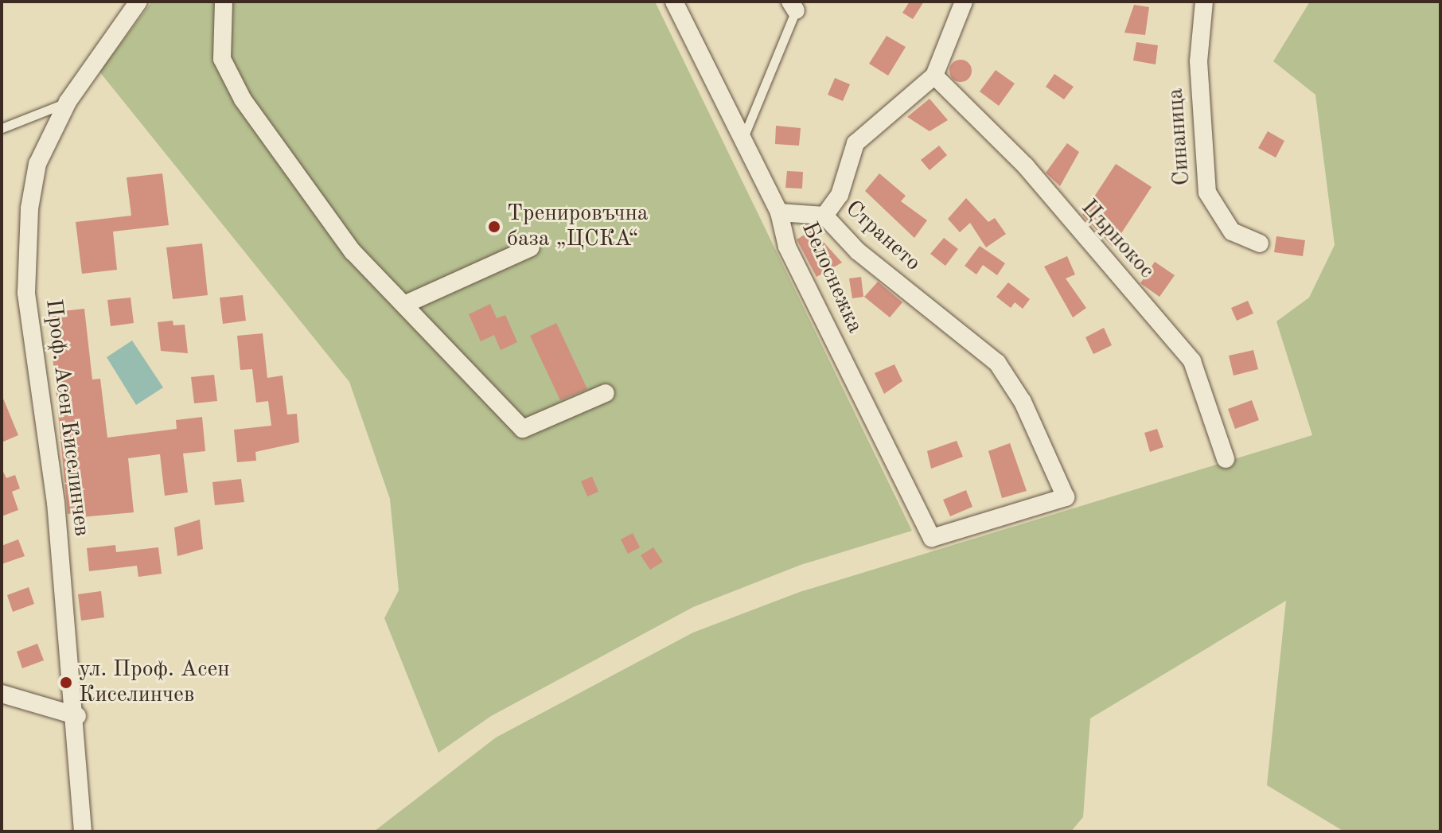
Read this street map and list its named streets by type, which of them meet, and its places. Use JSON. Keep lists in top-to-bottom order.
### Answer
{
  "streets": {
    "street": [
      "Синаница",
      "Странето",
      "Църнокос",
      "Белоснежка",
      "Проф. Асен Киселинчев"
    ]
  },
  "crossings": [
    ["Странето", "Църнокос"],
    ["Странето", "Белоснежка"]
  ],
  "places": ["Тренировъчна база „ЦСКА“", "ул. Проф. Асен Киселинчев"]
}
